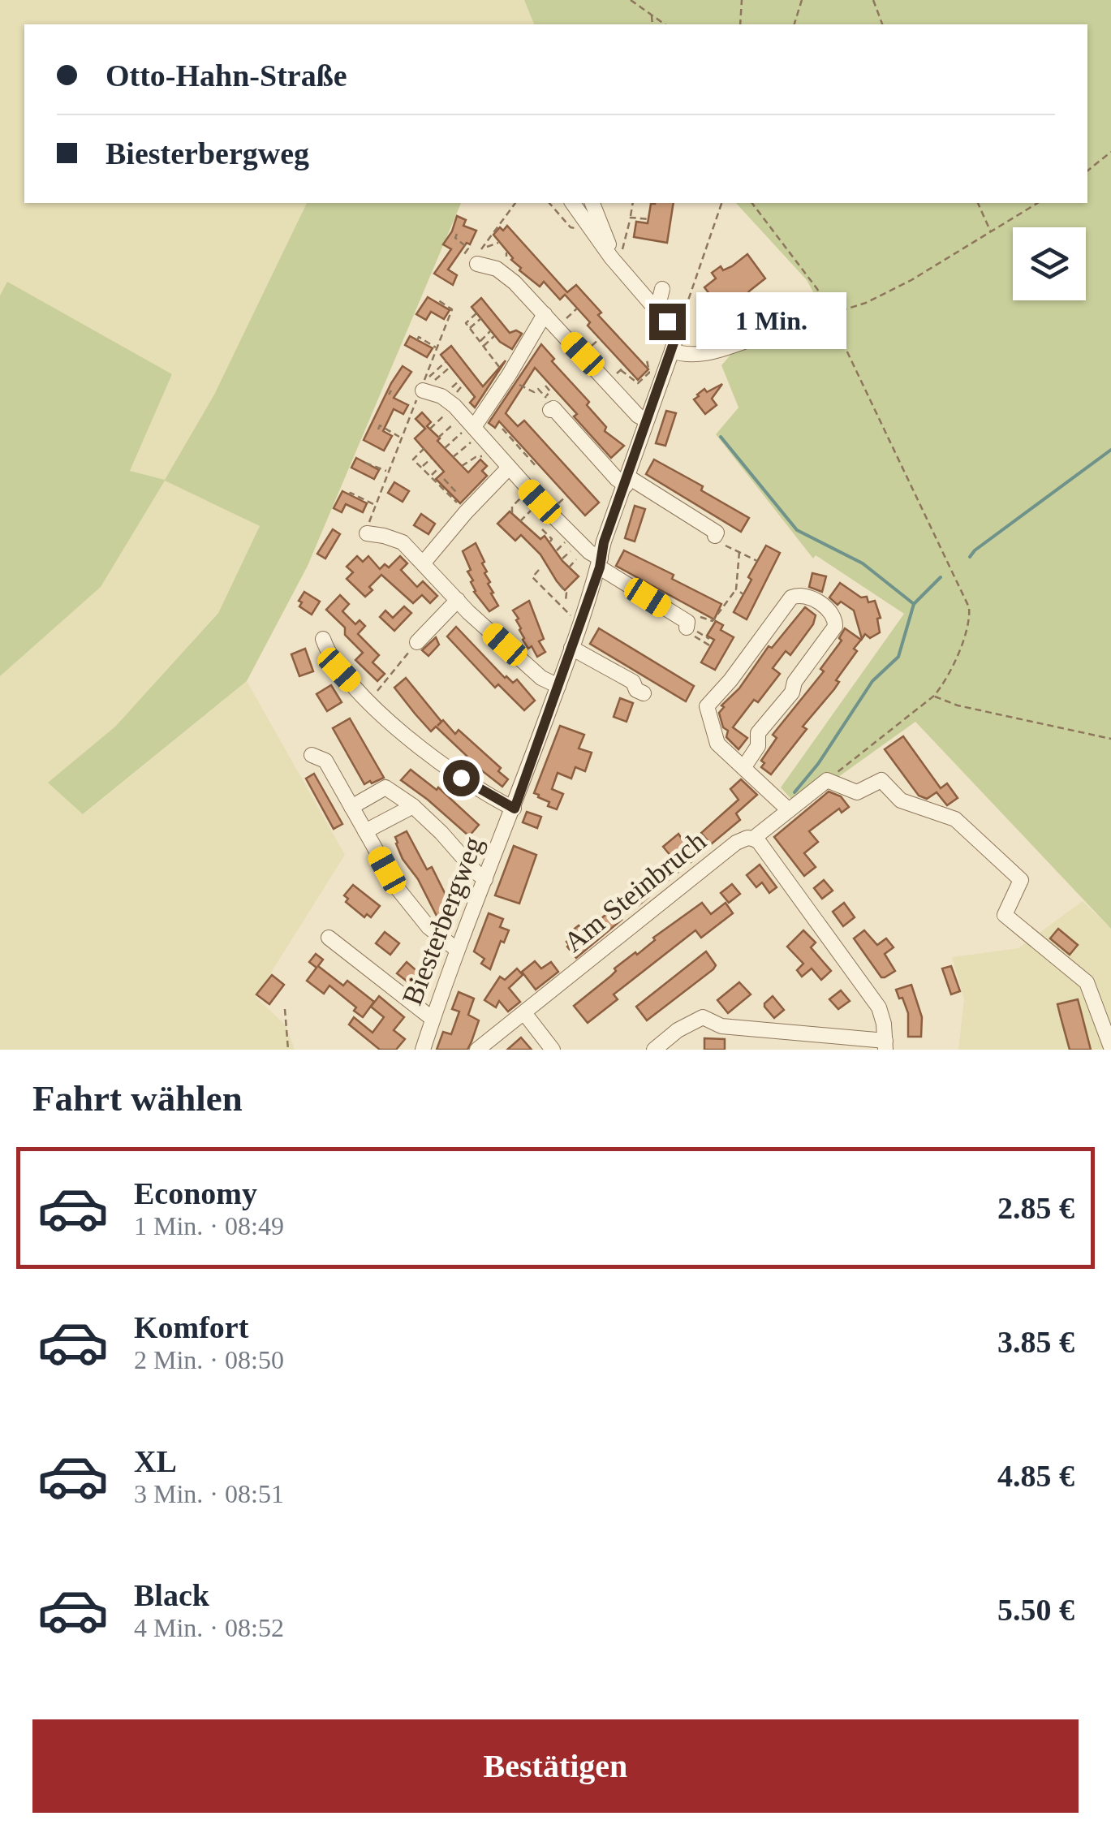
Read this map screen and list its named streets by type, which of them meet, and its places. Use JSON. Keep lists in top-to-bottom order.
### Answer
{
  "streets": {
    "street": ["Am Steinbruch", "Biesterbergweg"]
  },
  "page": {
    "banner": ["Otto-Hahn-Straße", "Biesterbergweg"],
    "bubble": "1 Min.",
    "heading": "Fahrt wählen",
    "list": [
      {
        "name": "Economy",
        "note": "1 Min. · 08:49",
        "value": "2.85 €"
      },
      {
        "name": "Komfort",
        "note": "2 Min. · 08:50",
        "value": "3.85 €"
      },
      {
        "name": "XL",
        "note": "3 Min. · 08:51",
        "value": "4.85 €"
      },
      {
        "name": "Black",
        "note": "4 Min. · 08:52",
        "value": "5.50 €"
      }
    ],
    "buttons": "Bestätigen"
  }
}
